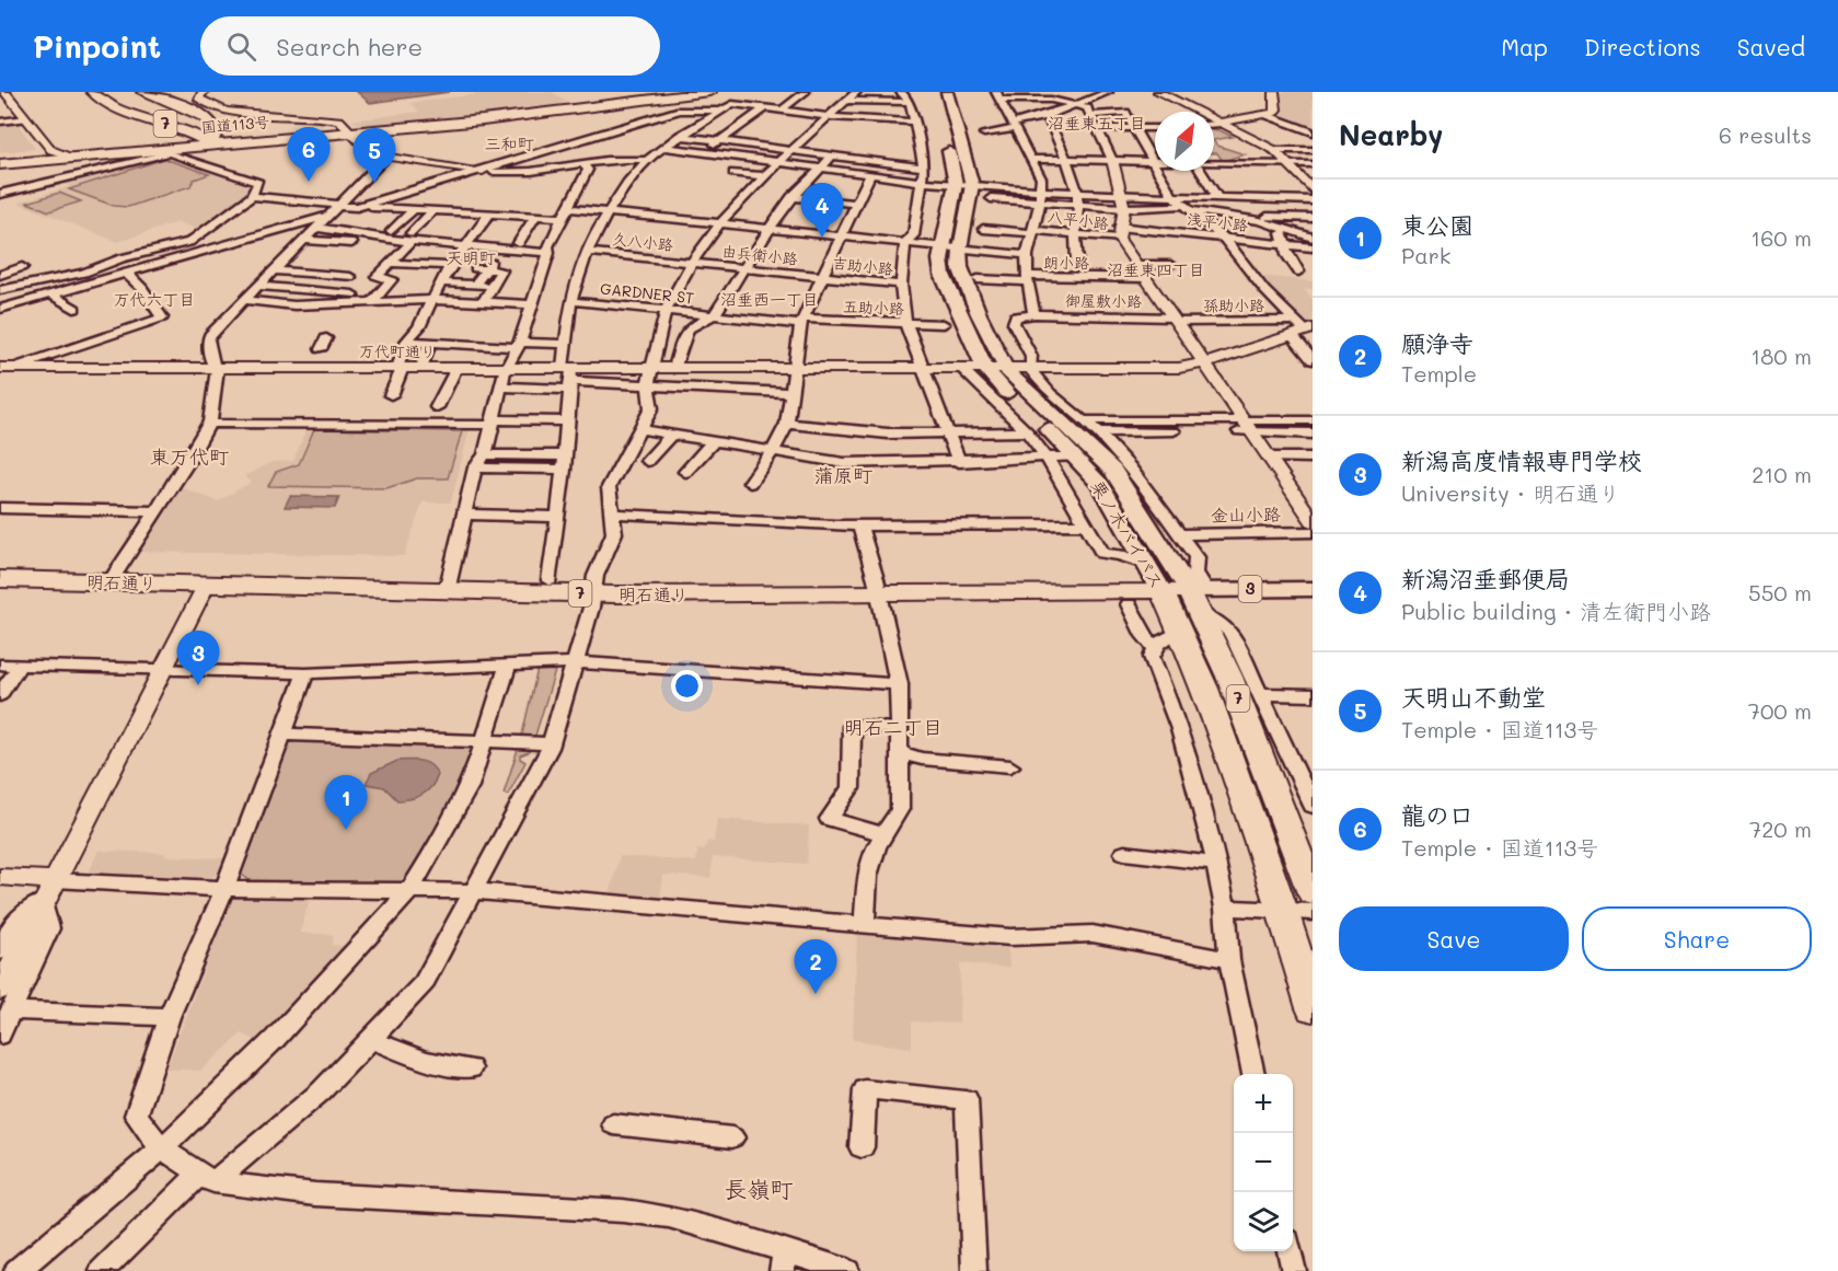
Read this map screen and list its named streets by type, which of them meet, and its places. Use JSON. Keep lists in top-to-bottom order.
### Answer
{
  "streets": {
    "highway": [
      "7",
      "国道113号",
      "栗ノ木バイパス",
      "明石通り"
    ],
    "main road": ["3"],
    "street": [
      "八平小路",
      "浅平小路",
      "久八小路",
      "由兵衛小路",
      "朗小路",
      "吉助小路",
      "GARDNER ST",
      "御屋敷小路",
      "孫助小路",
      "五助小路",
      "万代町通り",
      "金山小路"
    ]
  },
  "crossings": [
    ["7", "国道113号"],
    ["八平小路", "浅平小路"],
    ["久八小路", "由兵衛小路"],
    ["由兵衛小路", "吉助小路"],
    ["GARDNER ST", "五助小路"],
    ["御屋敷小路", "孫助小路"],
    ["孫助小路", "万代町通り"],
    ["万代町通り", "栗ノ木バイパス"],
    ["栗ノ木バイパス", "明石通り"],
    ["栗ノ木バイパス", "3"],
    ["明石通り", "3"]
  ],
  "districts": [
    "沼垂東五丁目",
    "三和町",
    "天明町",
    "沼垂東四丁目",
    "万代六丁目",
    "沼垂西一丁目",
    "東万代町",
    "蒲原町",
    "明石二丁目",
    "長嶺町"
  ],
  "north": "top right",
  "page": {
    "header": "Pinpoint",
    "search": "Search here",
    "nav": ["Map", "Directions", "Saved"],
    "heading": ["Nearby", "6 results"],
    "pins": [
      "6",
      "5",
      "4",
      "3",
      "1",
      "2"
    ],
    "list": [
      {
        "mark": "1",
        "name": "東公園",
        "note": "Park",
        "value": "160 m"
      },
      {
        "mark": "2",
        "name": "願浄寺",
        "note": "Temple",
        "value": "180 m"
      },
      {
        "mark": "3",
        "name": "新潟高度情報専門学校",
        "note": "University · 明石通り",
        "value": "210 m"
      },
      {
        "mark": "4",
        "name": "新潟沼垂郵便局",
        "note": "Public building · 清左衛門小路",
        "value": "550 m"
      },
      {
        "mark": "5",
        "name": "天明山不動堂",
        "note": "Temple · 国道113号",
        "value": "700 m"
      },
      {
        "mark": "6",
        "name": "龍の口",
        "note": "Temple · 国道113号",
        "value": "720 m"
      }
    ],
    "buttons": ["Save", "Share"],
    "map_buttons": ["+", "−"]
  }
}
